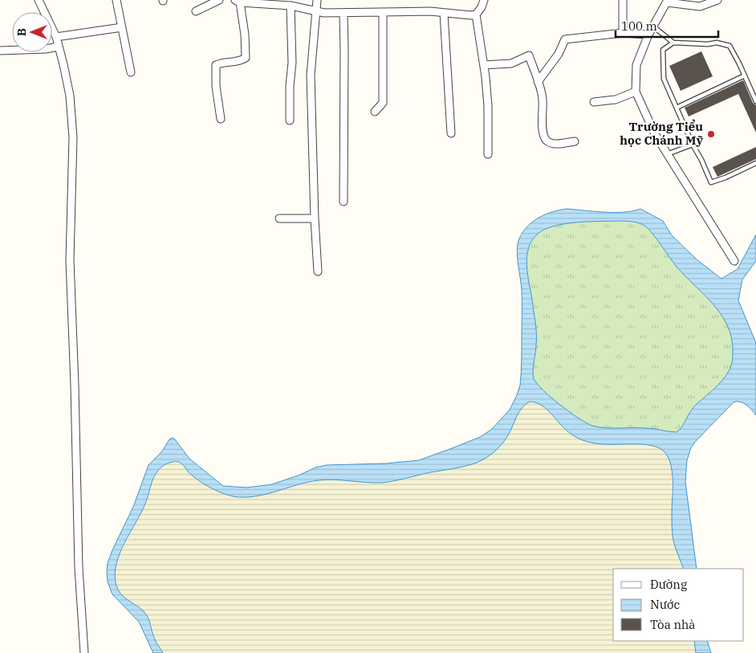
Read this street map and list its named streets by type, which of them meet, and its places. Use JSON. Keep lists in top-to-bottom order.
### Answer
{
  "places": ["Trường Tiểu học Chánh Mỹ"],
  "legend": ["Đường", "Nước", "Tòa nhà"],
  "scale_bar": "100 m",
  "north": "left"
}
